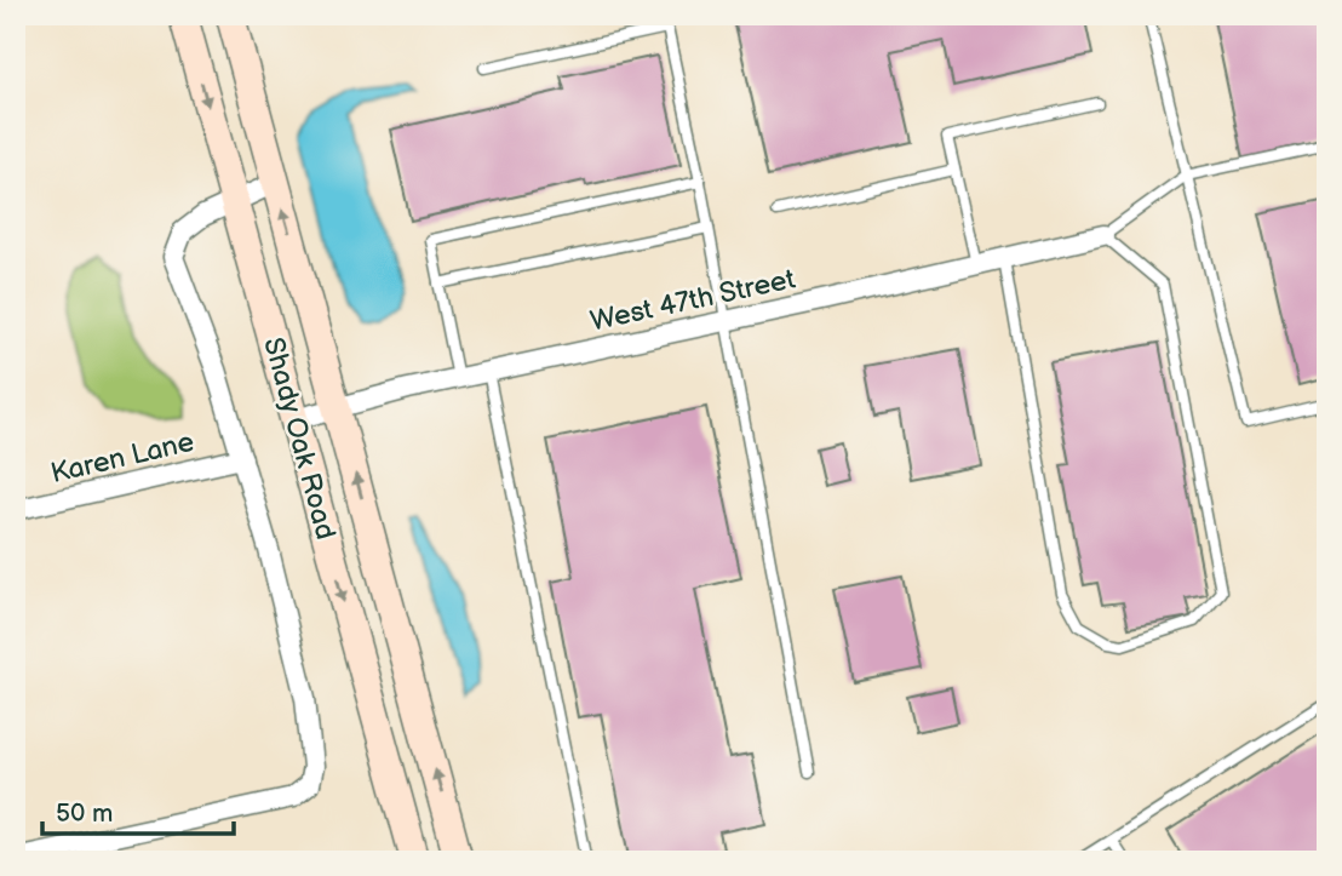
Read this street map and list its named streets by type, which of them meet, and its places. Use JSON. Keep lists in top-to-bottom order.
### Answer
{
  "streets": {
    "main road": ["Shady Oak Road"],
    "street": ["West 47th Street", "Karen Lane"]
  },
  "crossings": [
    ["West 47th Street", "Shady Oak Road"]
  ],
  "scale_bar": "50 m"
}
